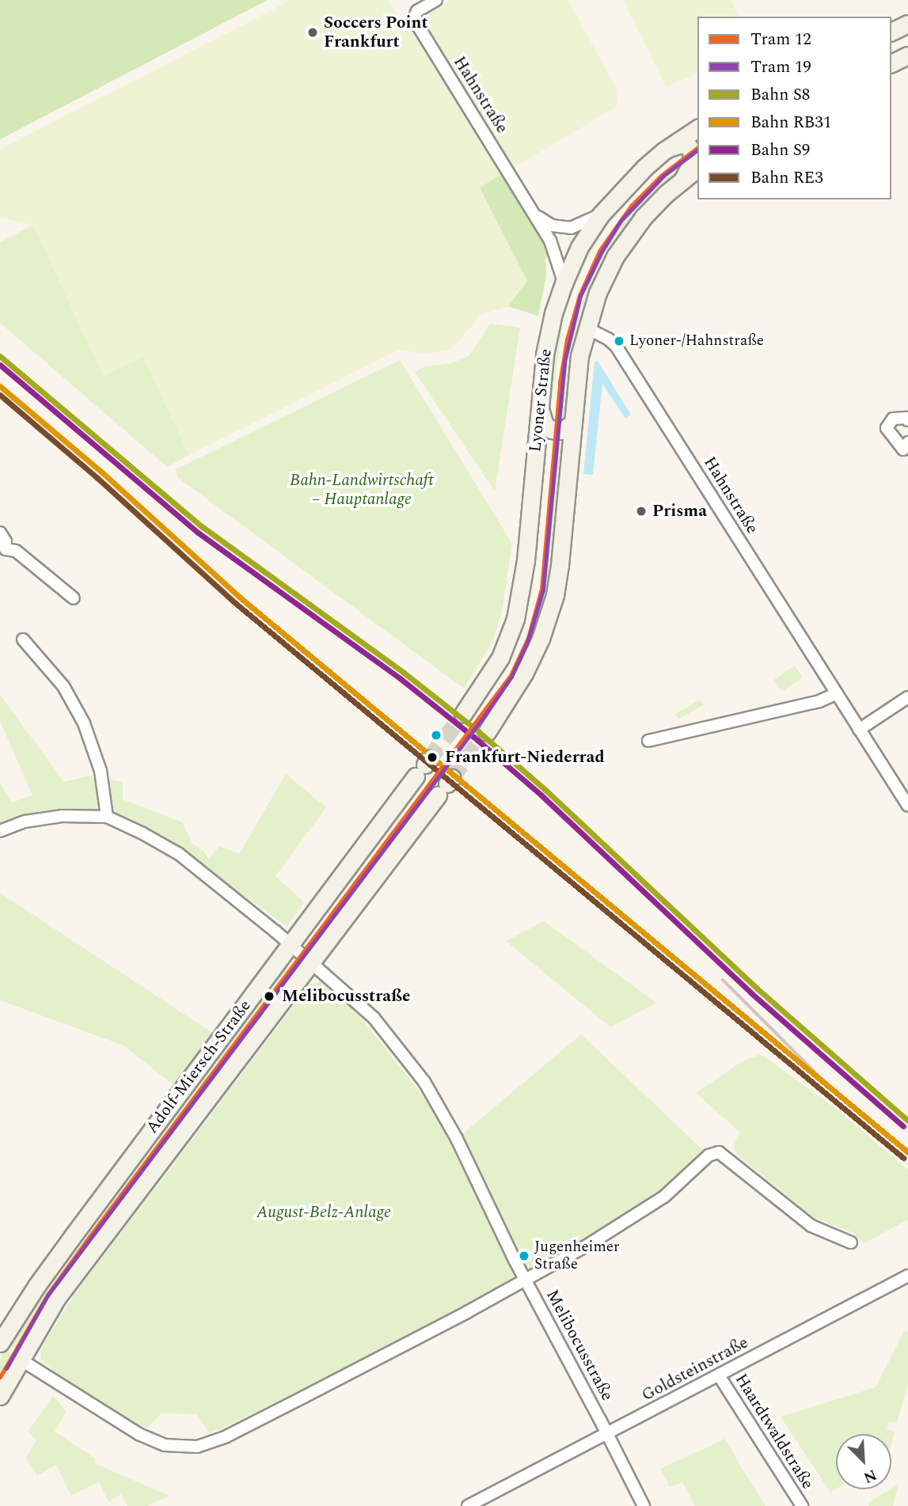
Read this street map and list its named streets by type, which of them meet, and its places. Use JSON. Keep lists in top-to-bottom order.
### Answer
{
  "streets": {
    "main road": ["Lyoner Straße", "Adolf-Miersch-Straße"],
    "street": [
      "Hahnstraße",
      "Melibocusstraße",
      "Goldsteinstraße",
      "Haardtwaldstraße"
    ]
  },
  "crossings": [
    ["Hahnstraße", "Lyoner Straße"],
    ["Adolf-Miersch-Straße", "Melibocusstraße"],
    ["Melibocusstraße", "Goldsteinstraße"],
    ["Goldsteinstraße", "Haardtwaldstraße"]
  ],
  "parks": ["Bahn-Landwirtschaft – Hauptanlage", "August-Belz-Anlage"],
  "places": [
    "Soccers Point Frankfurt",
    "Lyoner-/Hahnstraße",
    "Prisma",
    "Frankfurt-Niederrad",
    "Melibocusstraße",
    "Jugenheimer Straße"
  ],
  "lines": [
    "tram line 12",
    "tram line 19",
    "rail line S8",
    "rail line S9",
    "rail line RB31",
    "rail line RE3"
  ],
  "legend": [
    "Tram 12",
    "Tram 19",
    "Bahn S8",
    "Bahn RB31",
    "Bahn S9",
    "Bahn RE3"
  ],
  "north": "bottom right"
}
